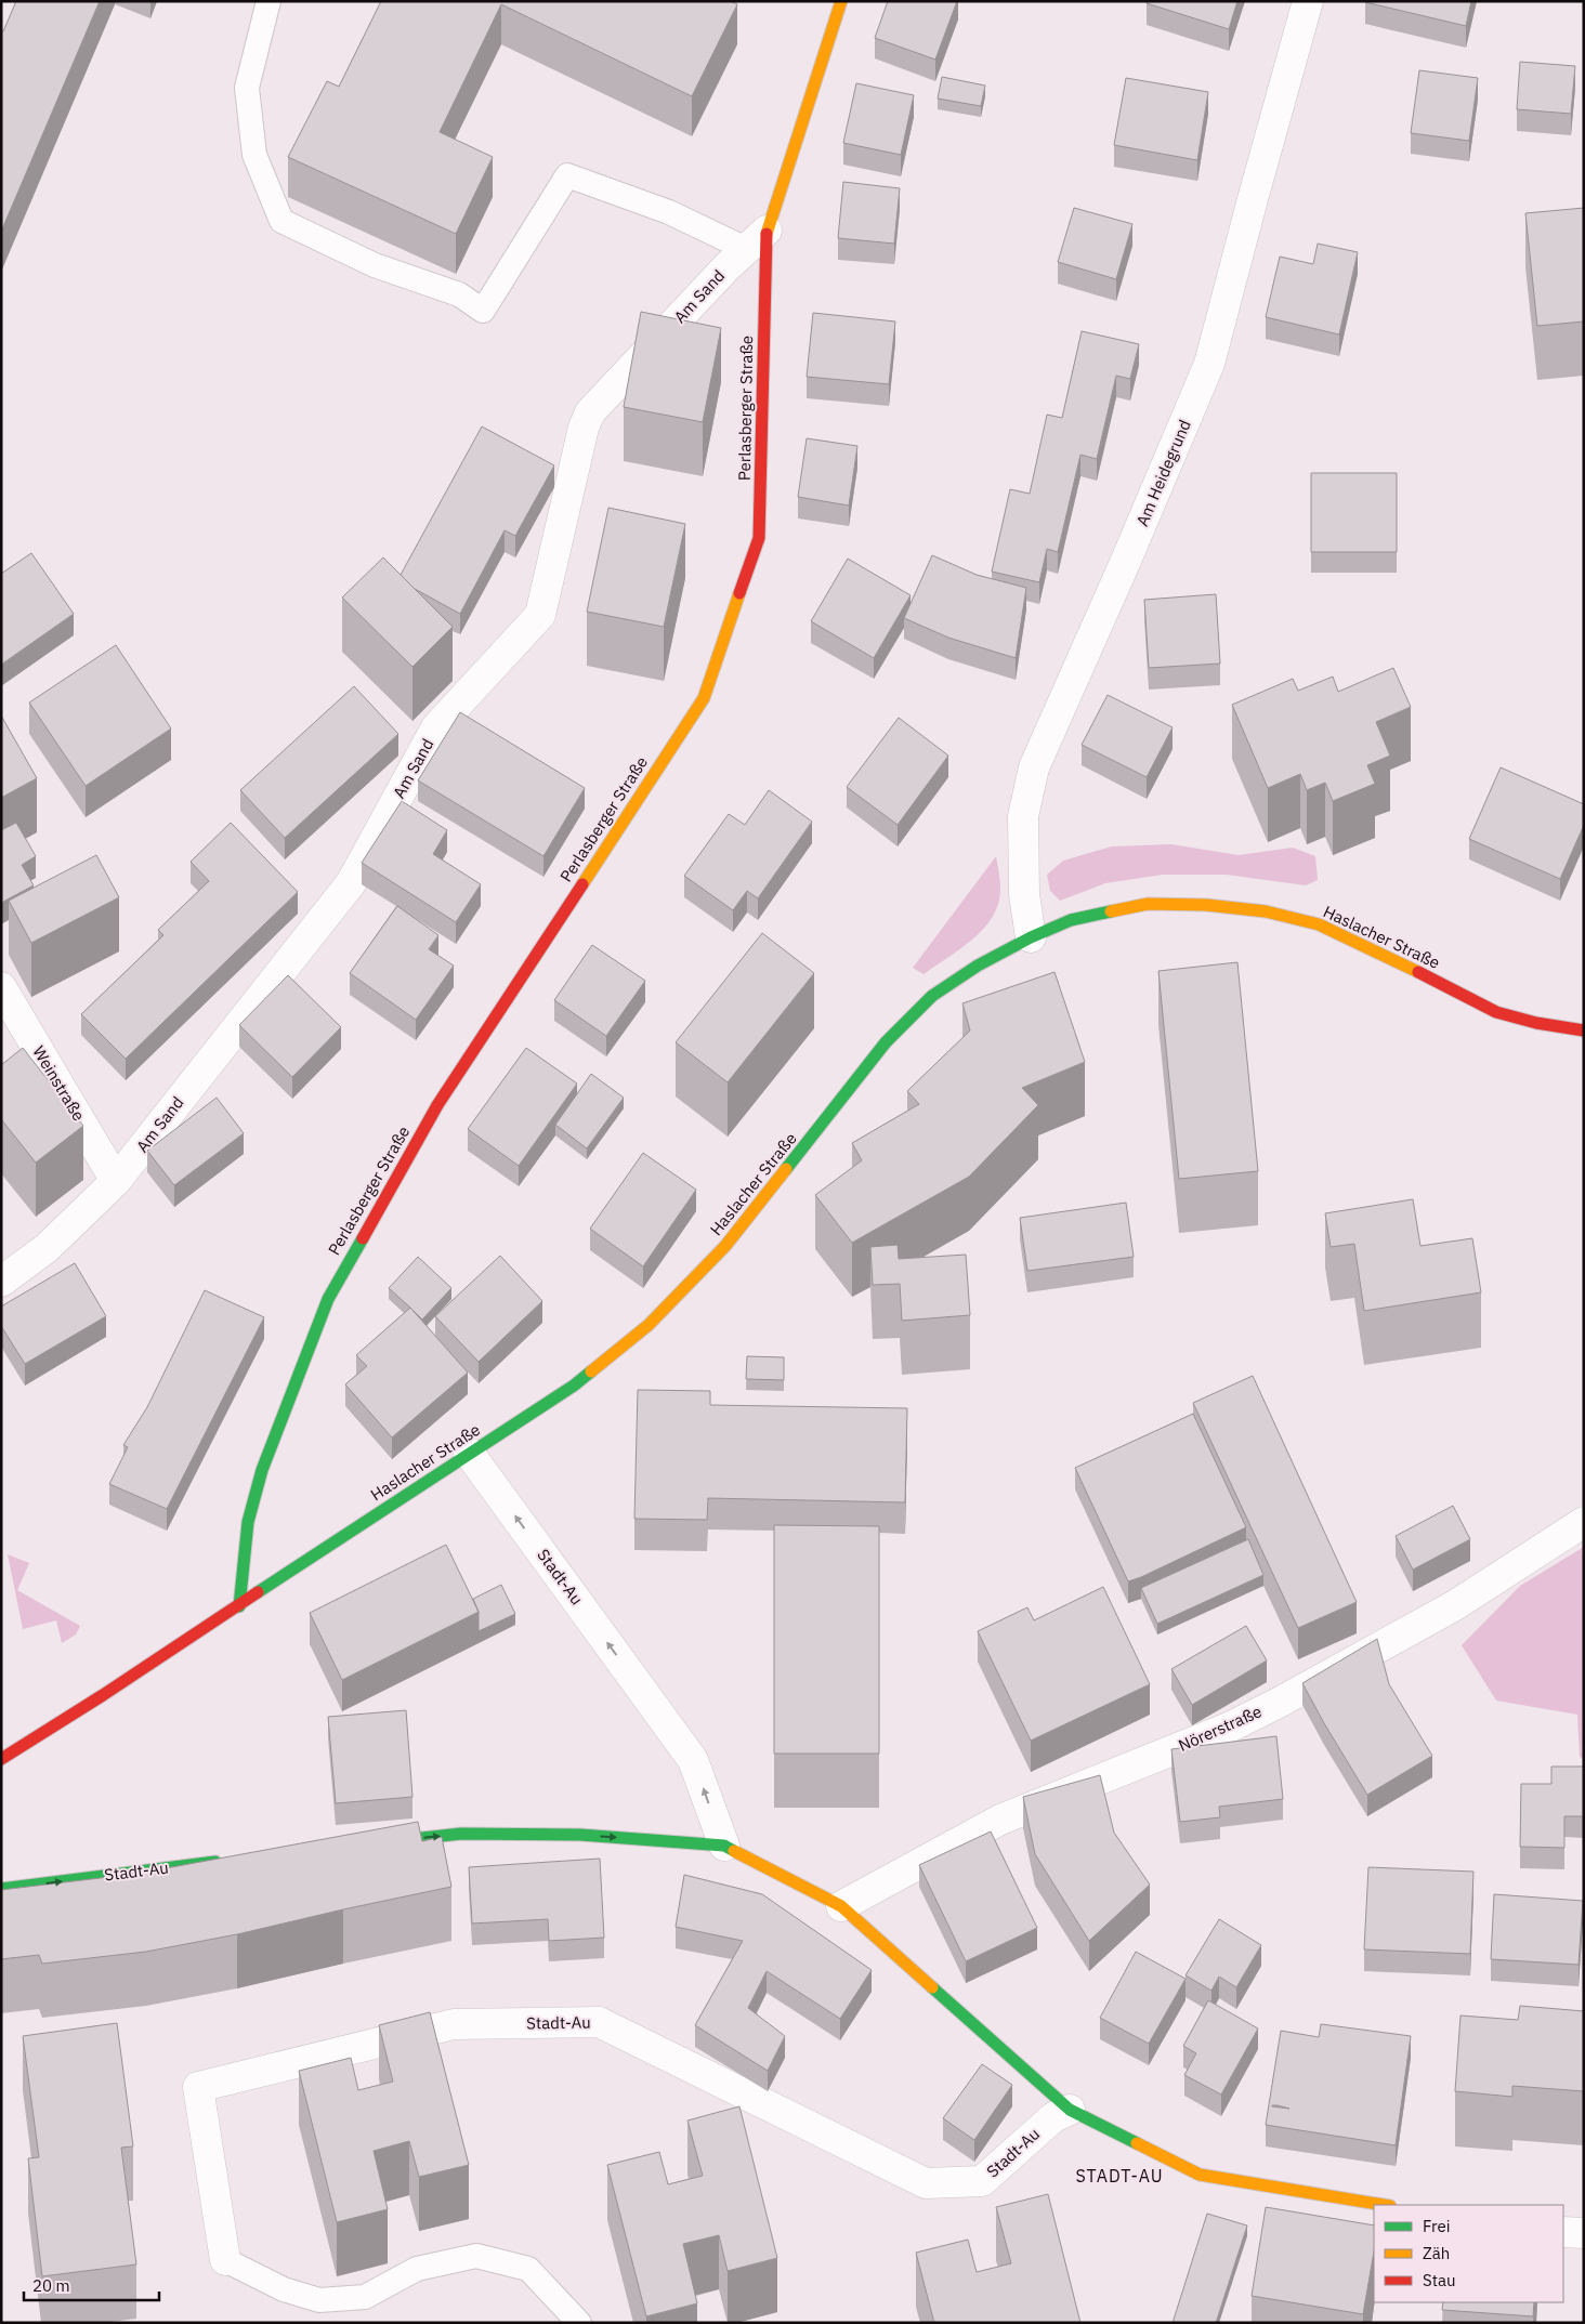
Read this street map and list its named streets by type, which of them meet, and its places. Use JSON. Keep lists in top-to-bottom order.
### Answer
{
  "streets": {
    "street": [
      "Am Sand",
      "Perlasberger Straße",
      "Am Heidegrund",
      "Haslacher Straße",
      "Weinstraße",
      "Stadt-Au",
      "Nörerstraße"
    ]
  },
  "crossings": [
    ["Am Sand", "Perlasberger Straße"],
    ["Am Sand", "Weinstraße"],
    ["Perlasberger Straße", "Haslacher Straße"],
    ["Am Heidegrund", "Haslacher Straße"],
    ["Haslacher Straße", "Stadt-Au"]
  ],
  "districts": ["STADT-AU"],
  "legend": ["Frei", "Zäh", "Stau"],
  "scale_bar": "20 m"
}
